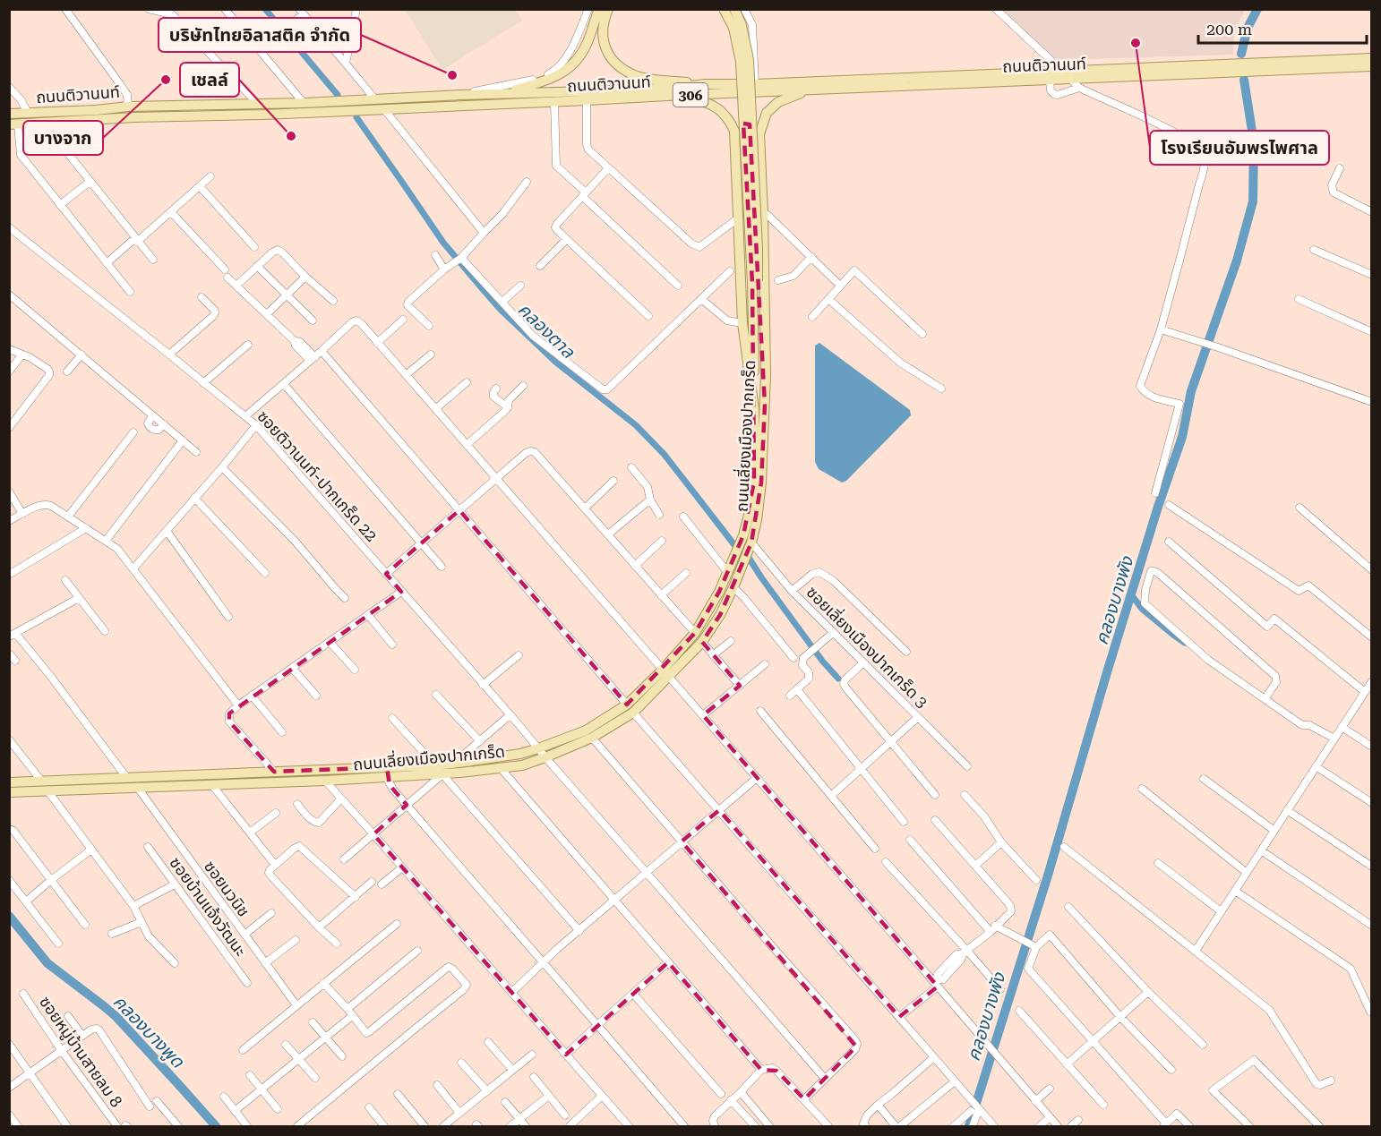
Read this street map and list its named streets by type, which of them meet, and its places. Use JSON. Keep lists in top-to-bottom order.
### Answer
{
  "streets": {
    "main road": ["ถนนติวานนท์", "306", "ถนนเลี่ยงเมืองปากเกร็ด"],
    "street": [
      "ซอยติวานนท์-ปากเกร็ด 22",
      "ซอยเลี่ยงเมืองปากเกร็ด 3",
      "ซอยนวนิช",
      "ซอยบ้านแจ้งวัฒนะ",
      "ซอยหมู่บ้านสายลม 8"
    ]
  },
  "crossings": [
    ["ถนนติวานนท์", "ถนนเลี่ยงเมืองปากเกร็ด"],
    ["ถนนเลี่ยงเมืองปากเกร็ด", "ซอยติวานนท์-ปากเกร็ด 22"],
    ["ถนนเลี่ยงเมืองปากเกร็ด", "ซอยเลี่ยงเมืองปากเกร็ด 3"],
    ["ถนนเลี่ยงเมืองปากเกร็ด", "ซอยนวนิช"]
  ],
  "water": ["คลองตาล", "คลองบางพัง", "คลองบางพูด"],
  "places": [
    "โรงเรียนอัมพรไพศาล",
    "บริษัทไทยอิลาสติค จำกัด",
    "บางจาก",
    "เชลล์"
  ],
  "scale_bar": "200 m"
}
